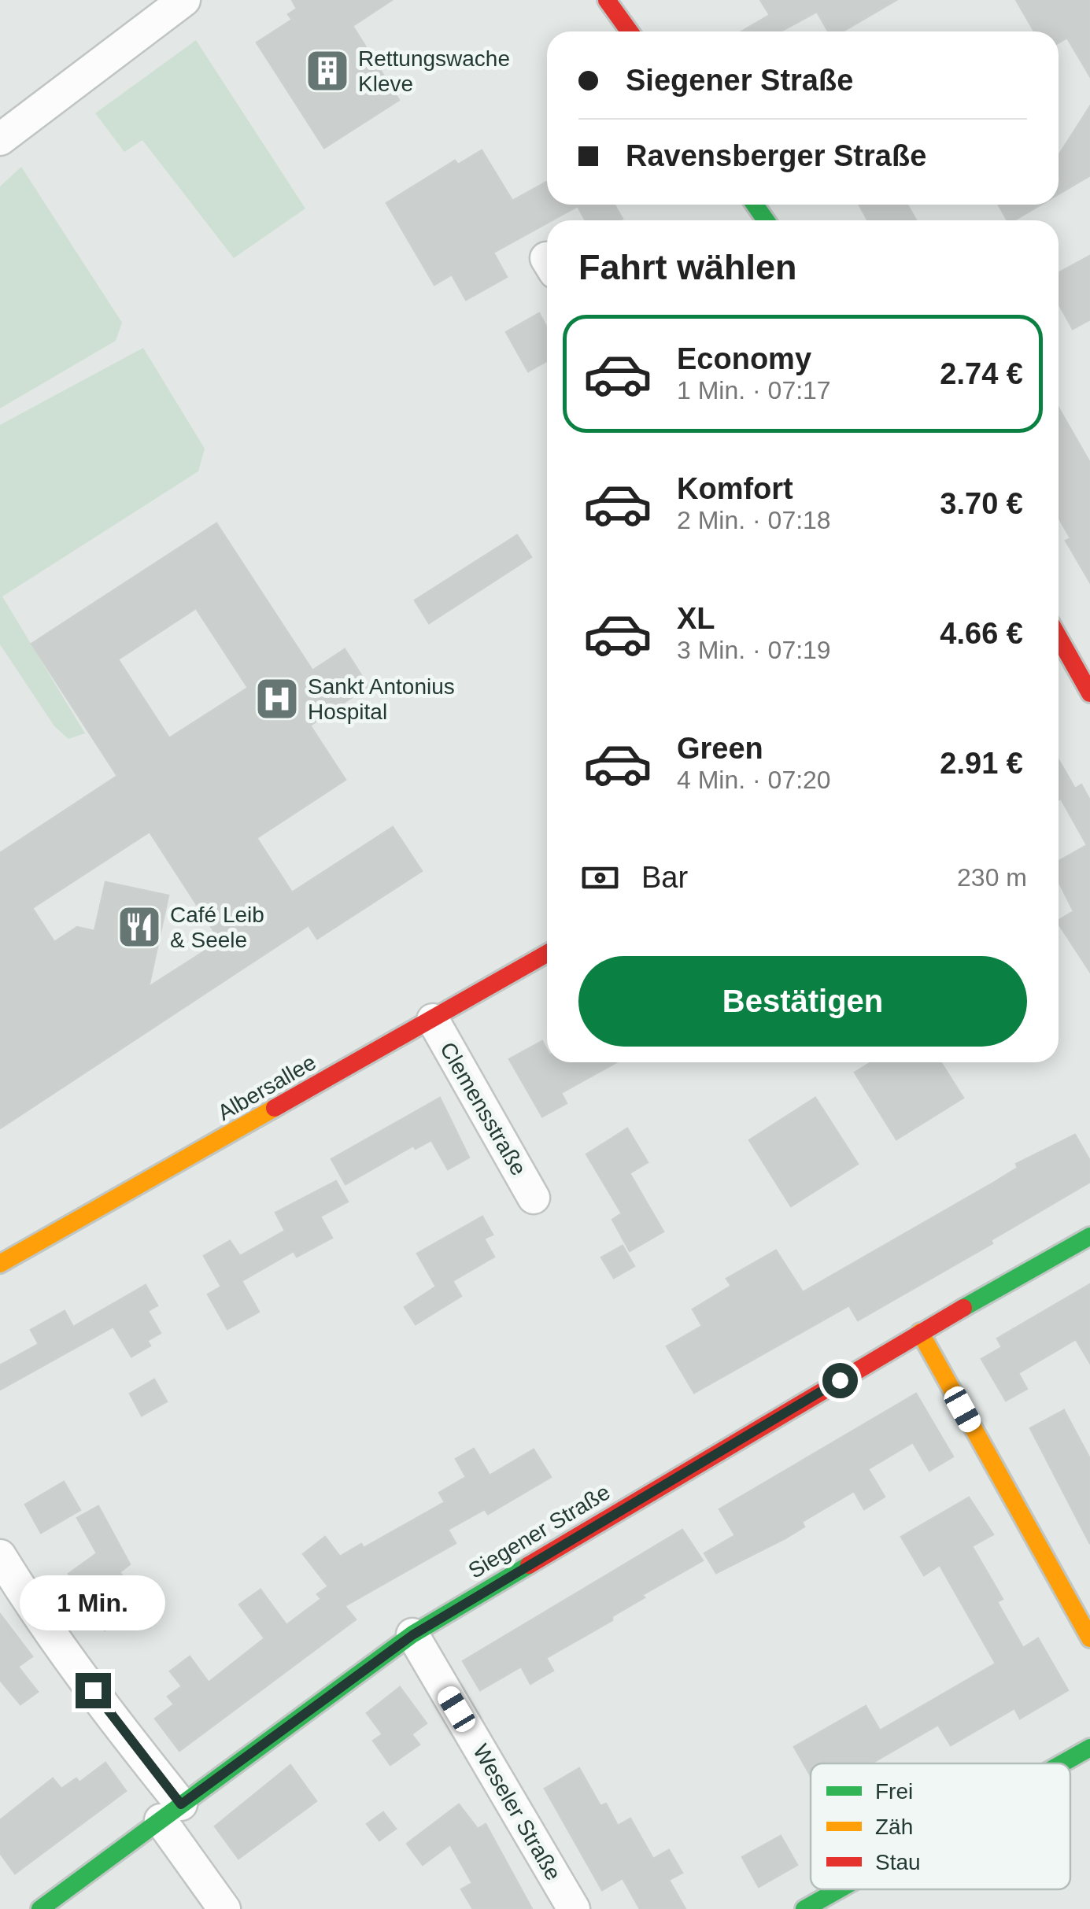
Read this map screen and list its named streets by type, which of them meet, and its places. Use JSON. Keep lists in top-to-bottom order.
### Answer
{
  "streets": {
    "street": [
      "Albersallee",
      "Clemensstraße",
      "Siegener Straße",
      "Weseler Straße"
    ]
  },
  "crossings": [
    ["Albersallee", "Clemensstraße"],
    ["Siegener Straße", "Weseler Straße"]
  ],
  "places": {
    "building": ["Rettungswache Kleve"],
    "hospital": ["Sankt Antonius Hospital"],
    "restaurant": ["Café Leib & Seele"]
  },
  "legend": ["Frei", "Zäh", "Stau"],
  "page": {
    "banner": ["Siegener Straße", "Ravensberger Straße"],
    "heading": "Fahrt wählen",
    "list": [
      {
        "name": "Economy",
        "note": "1 Min. · 07:17",
        "value": "2.74 €"
      },
      {
        "name": "Komfort",
        "note": "2 Min. · 07:18",
        "value": "3.70 €"
      },
      {
        "name": "XL",
        "note": "3 Min. · 07:19",
        "value": "4.66 €"
      },
      {
        "name": "Green",
        "note": "4 Min. · 07:20",
        "value": "2.91 €"
      }
    ],
    "pay": ["Bar", "230 m"],
    "buttons": "Bestätigen",
    "bubble": "1 Min."
  }
}
